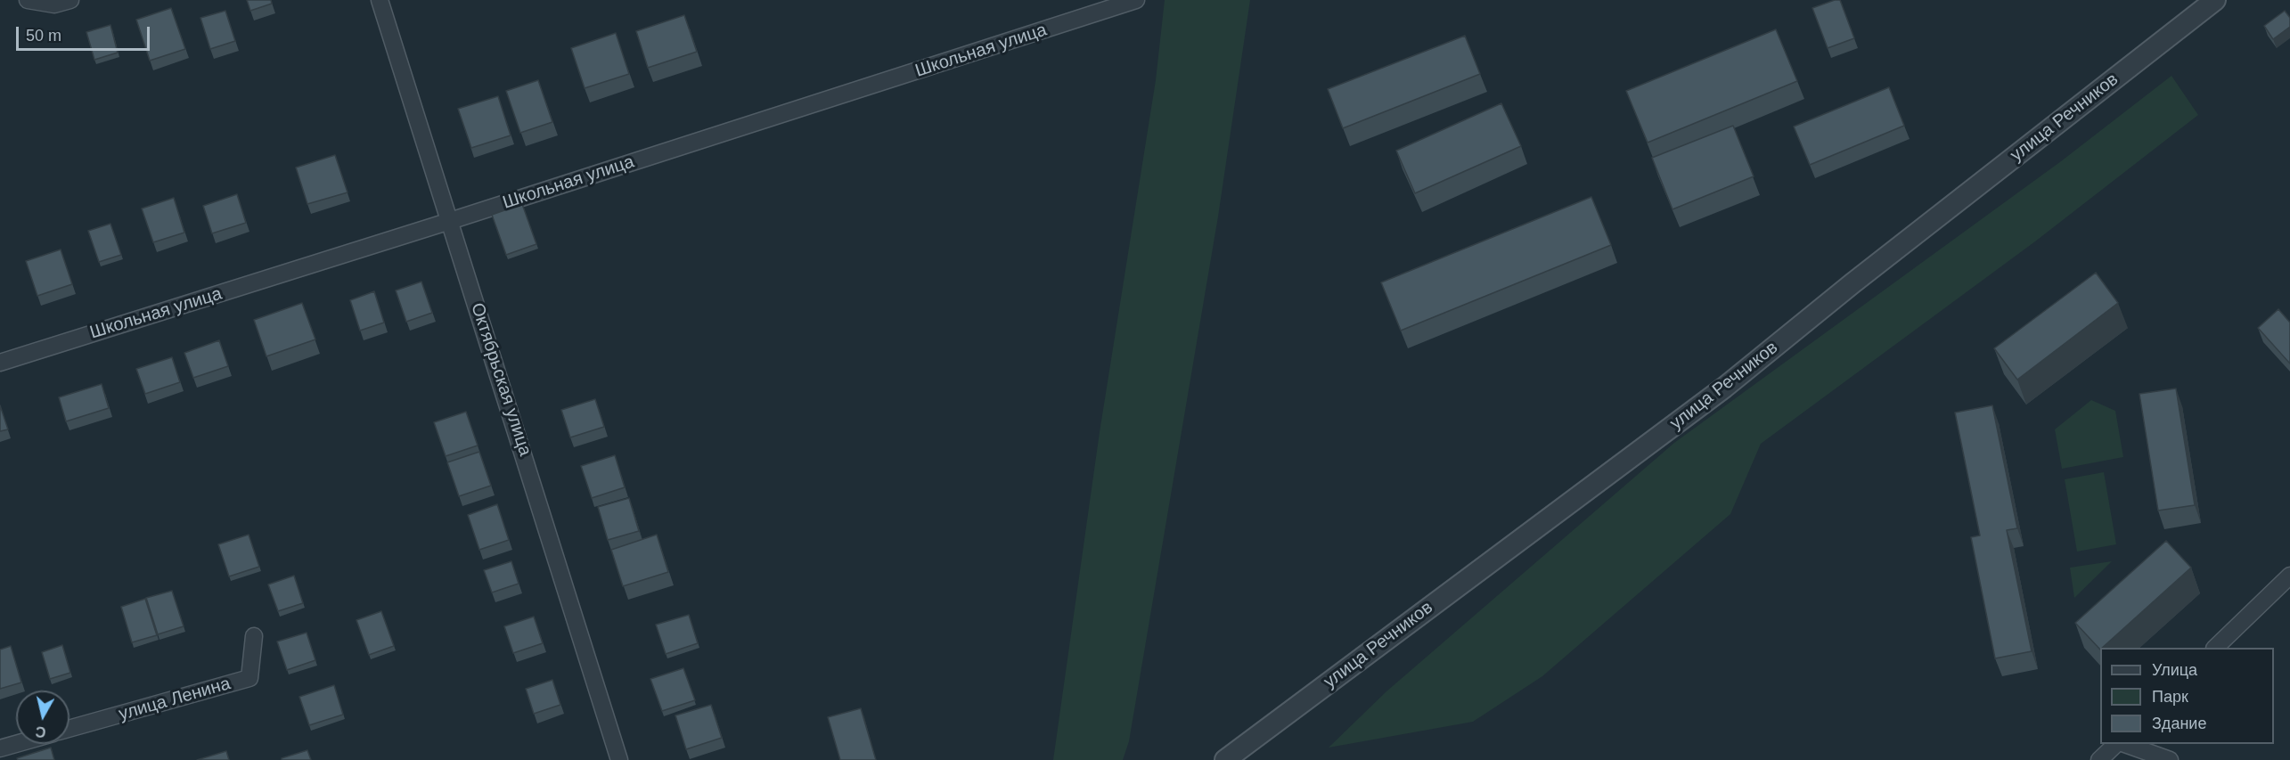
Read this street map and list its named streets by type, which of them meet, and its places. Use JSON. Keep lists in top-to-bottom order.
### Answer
{
  "streets": {
    "street": [
      "Школьная улица",
      "улица Речников",
      "Октябрьская улица",
      "улица Ленина"
    ]
  },
  "crossings": [
    ["Школьная улица", "Октябрьская улица"]
  ],
  "legend": ["Улица", "Парк", "Здание"],
  "scale_bar": "50 m",
  "north": "bottom"
}
